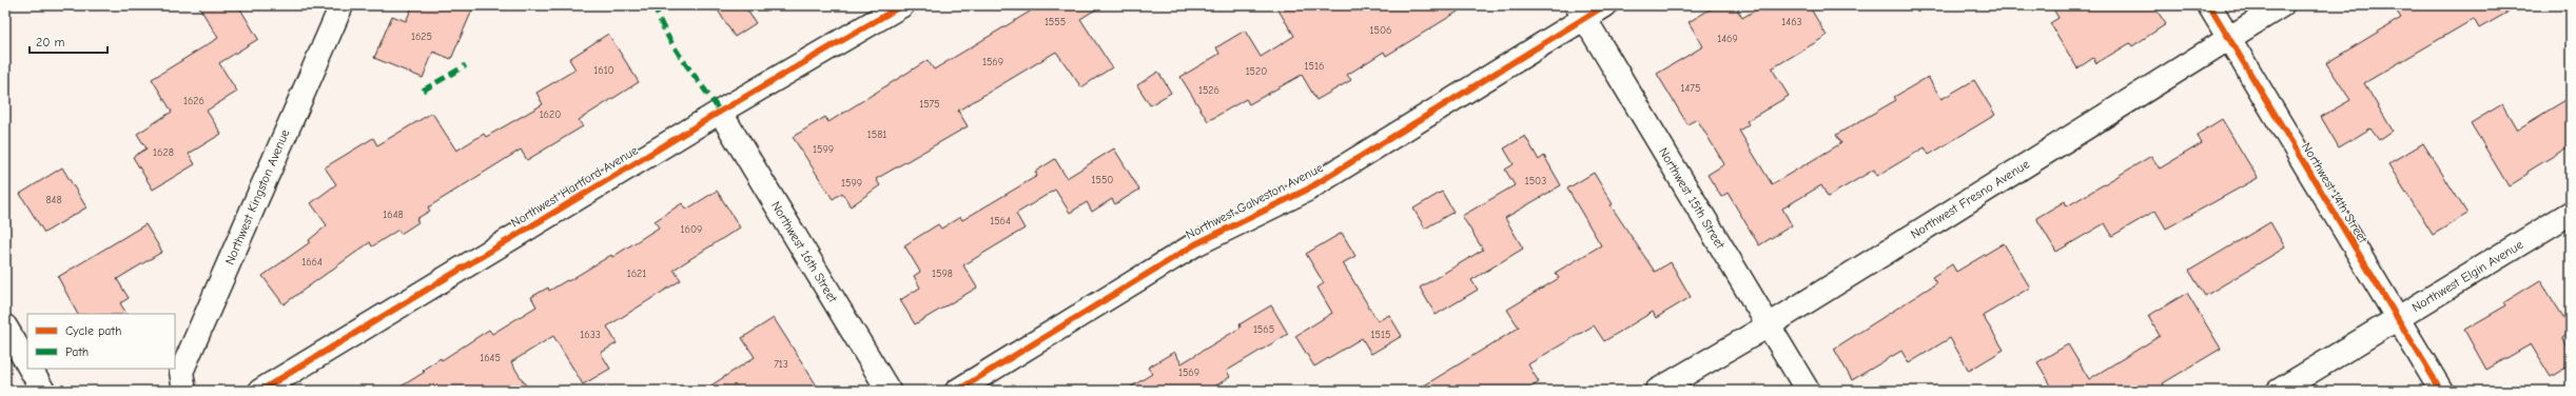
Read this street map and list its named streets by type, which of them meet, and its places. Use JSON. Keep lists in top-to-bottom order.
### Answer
{
  "streets": {
    "street": [
      "Northwest Hartford Avenue",
      "Northwest 14th Street",
      "Northwest Kingston Avenue",
      "Northwest 15th Street",
      "Northwest Fresno Avenue",
      "Northwest Galveston Avenue",
      "Northwest 16th Street",
      "Northwest Elgin Avenue"
    ]
  },
  "crossings": [
    ["Northwest Hartford Avenue", "Northwest 16th Street"],
    ["Northwest 14th Street", "Northwest Fresno Avenue"],
    ["Northwest 14th Street", "Northwest Elgin Avenue"],
    ["Northwest 15th Street", "Northwest Fresno Avenue"],
    ["Northwest 15th Street", "Northwest Galveston Avenue"]
  ],
  "house_numbers": [
    "1555",
    "1463",
    "1506",
    "1625",
    "1469",
    "1569",
    "1516",
    "1610",
    "1520",
    "1475",
    "1526",
    "1626",
    "1575",
    "1620",
    "1581",
    "1599",
    "1628",
    "1550",
    "1503",
    "1599",
    "848",
    "1648",
    "1564",
    "1609",
    "1664",
    "1621",
    "1598",
    "1565",
    "1633",
    "1515",
    "1645",
    "713",
    "1569"
  ],
  "legend": ["Cycle path", "Path"],
  "scale_bar": "20 m"
}
